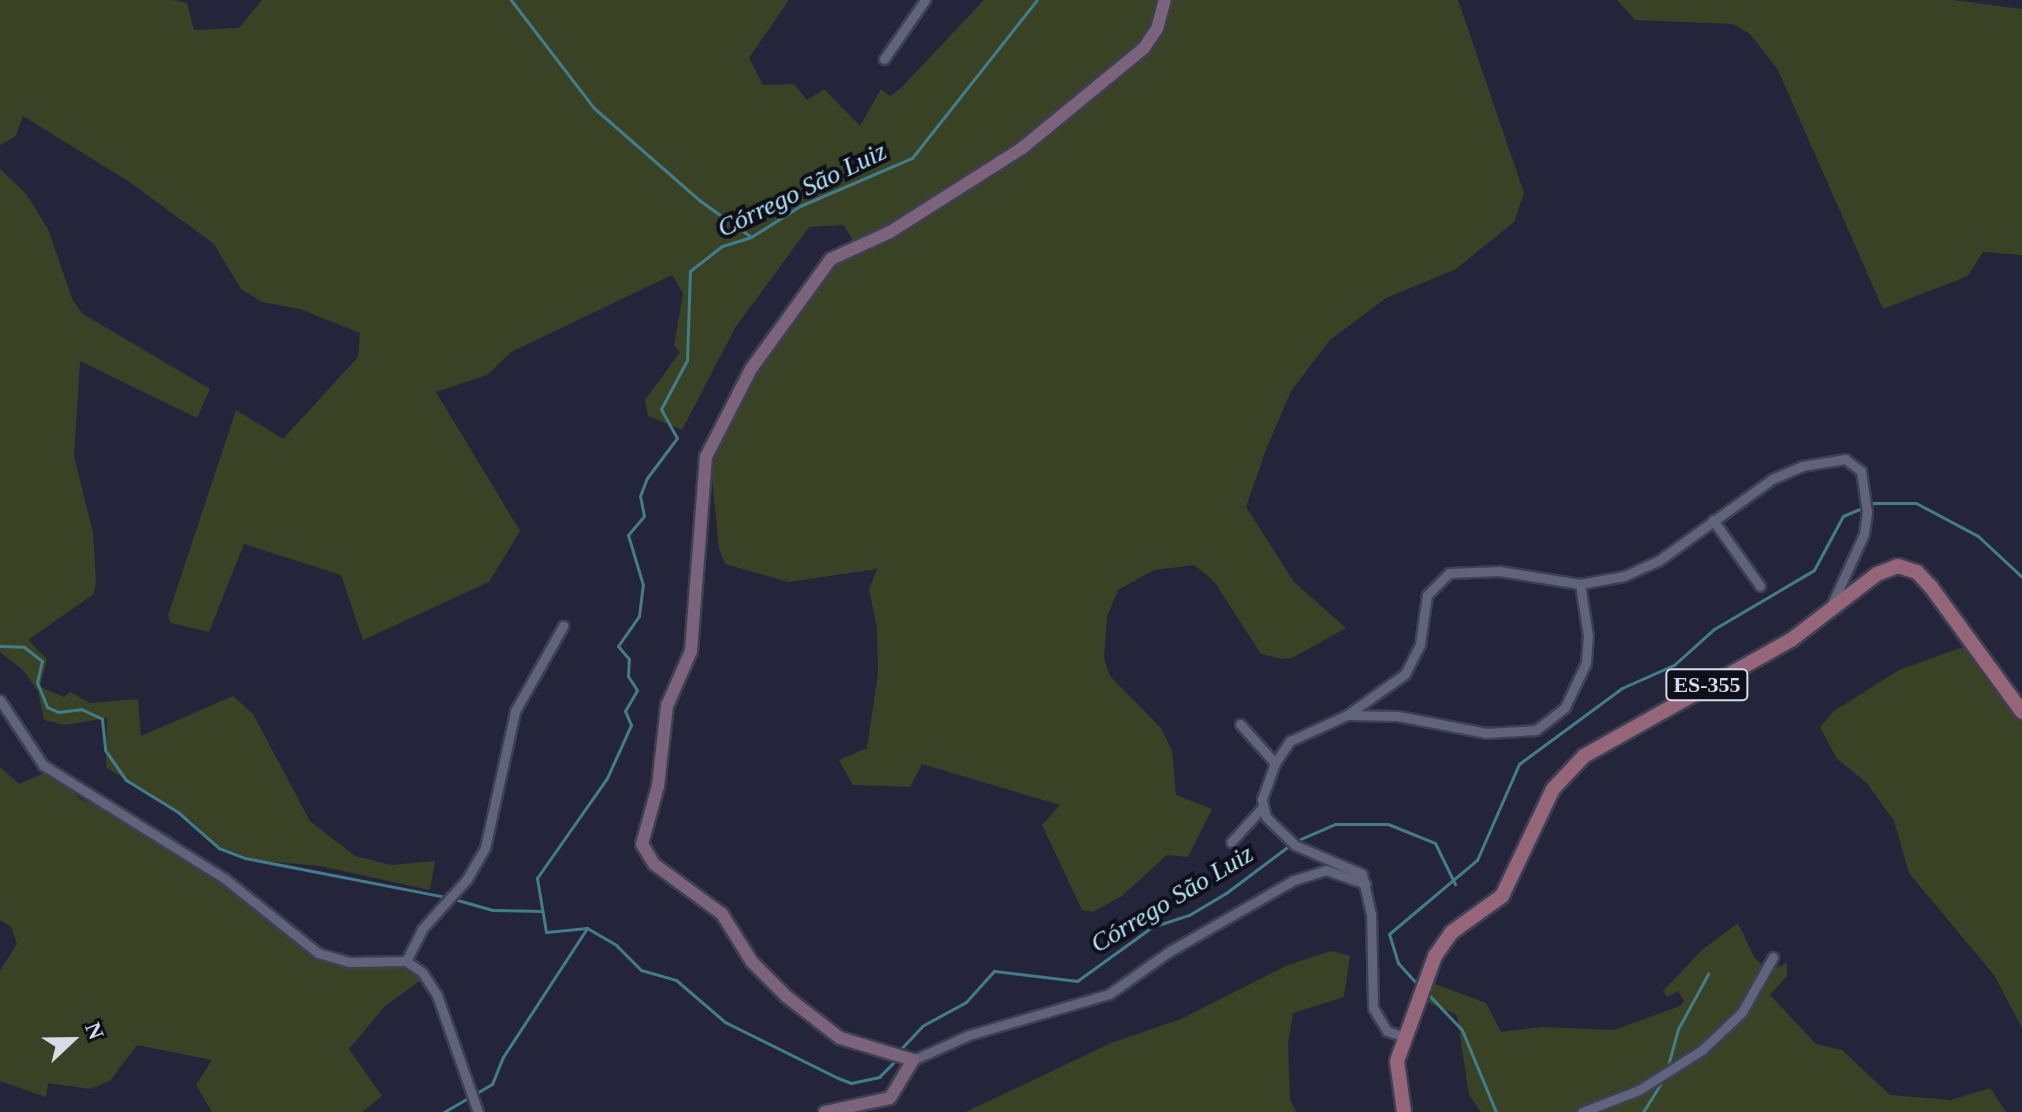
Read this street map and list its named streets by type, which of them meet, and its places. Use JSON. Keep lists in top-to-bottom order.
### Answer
{
  "streets": {
    "main road": ["ES-355"]
  },
  "water": ["Córrego São Luiz"],
  "north": "right"
}
